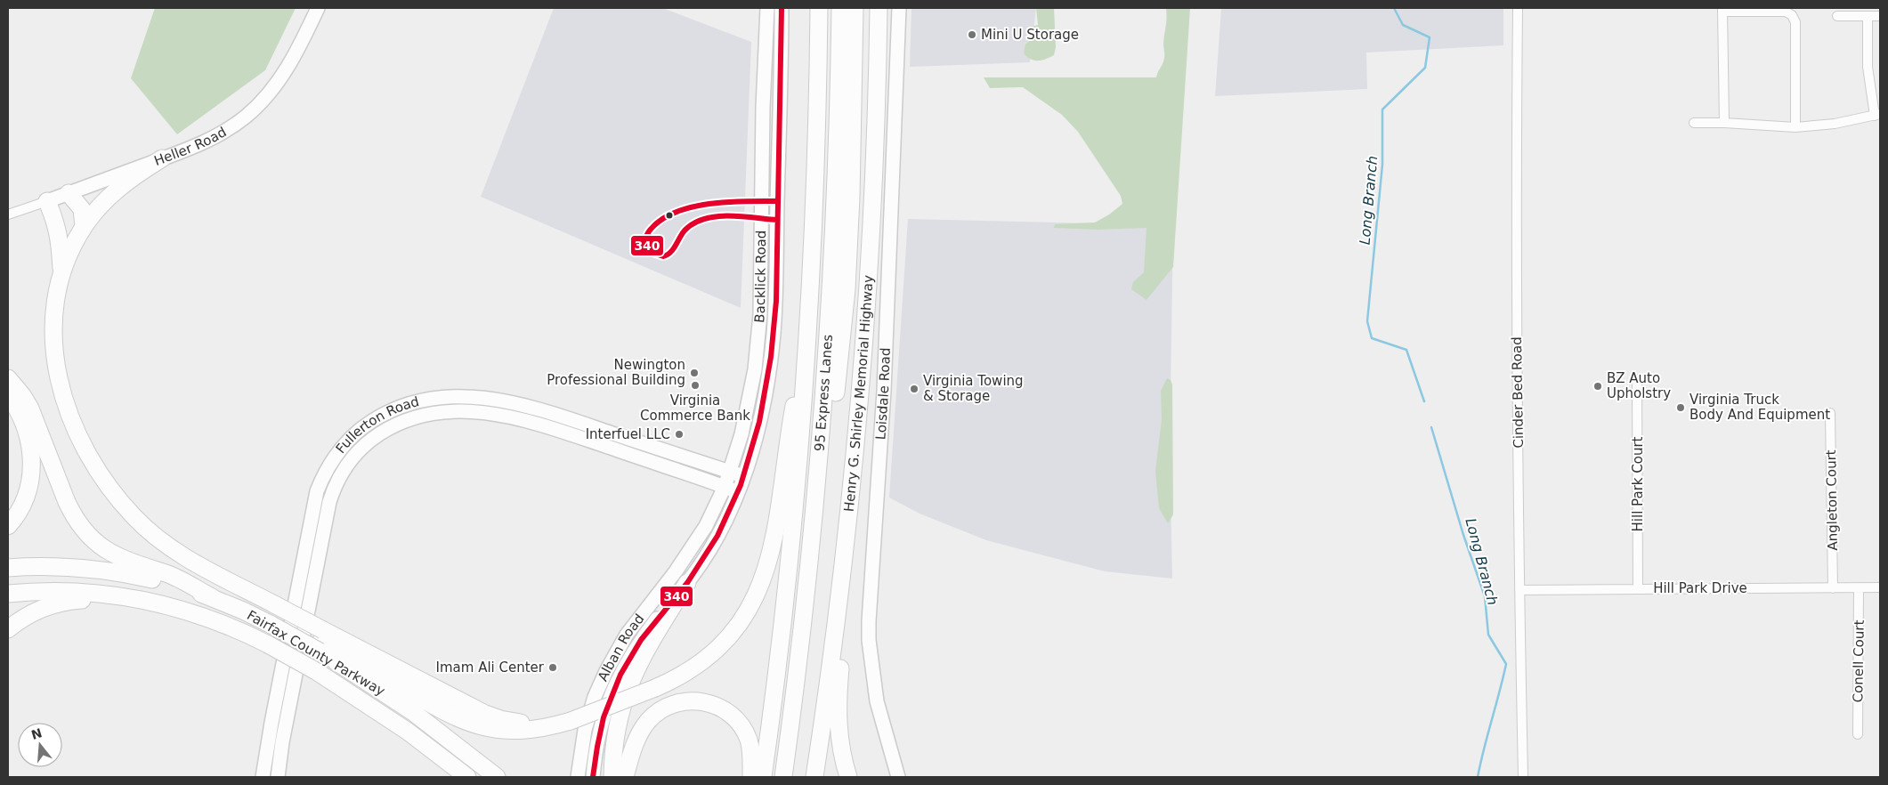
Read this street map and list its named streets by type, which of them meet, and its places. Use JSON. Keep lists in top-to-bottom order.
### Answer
{
  "streets": {
    "highway": ["95 Express Lanes", "Henry G. Shirley Memorial Highway", "Fairfax County Parkway"],
    "main road": [
      "Heller Road",
      "Backlick Road",
      "Loisdale Road",
      "Fullerton Road",
      "Alban Road"
    ],
    "street": [
      "Cinder Bed Road",
      "Hill Park Court",
      "Angleton Court",
      "Hill Park Drive",
      "Conell Court"
    ]
  },
  "crossings": [
    ["Backlick Road", "Fullerton Road"],
    ["Backlick Road", "Alban Road"],
    ["Cinder Bed Road", "Hill Park Drive"],
    ["Fullerton Road", "Alban Road"],
    ["Hill Park Court", "Hill Park Drive"],
    ["Angleton Court", "Hill Park Drive"],
    ["Hill Park Drive", "Conell Court"]
  ],
  "water": ["Long Branch"],
  "places": [
    "Mini U Storage",
    "Newington Professional Building",
    "Virginia Commerce Bank",
    "BZ Auto Upholstry",
    "Virginia Towing & Storage",
    "Virginia Truck Body And Equipment",
    "Interfuel LLC",
    "Imam Ali Center"
  ],
  "lines": ["transit line 340"],
  "north": "top"
}
